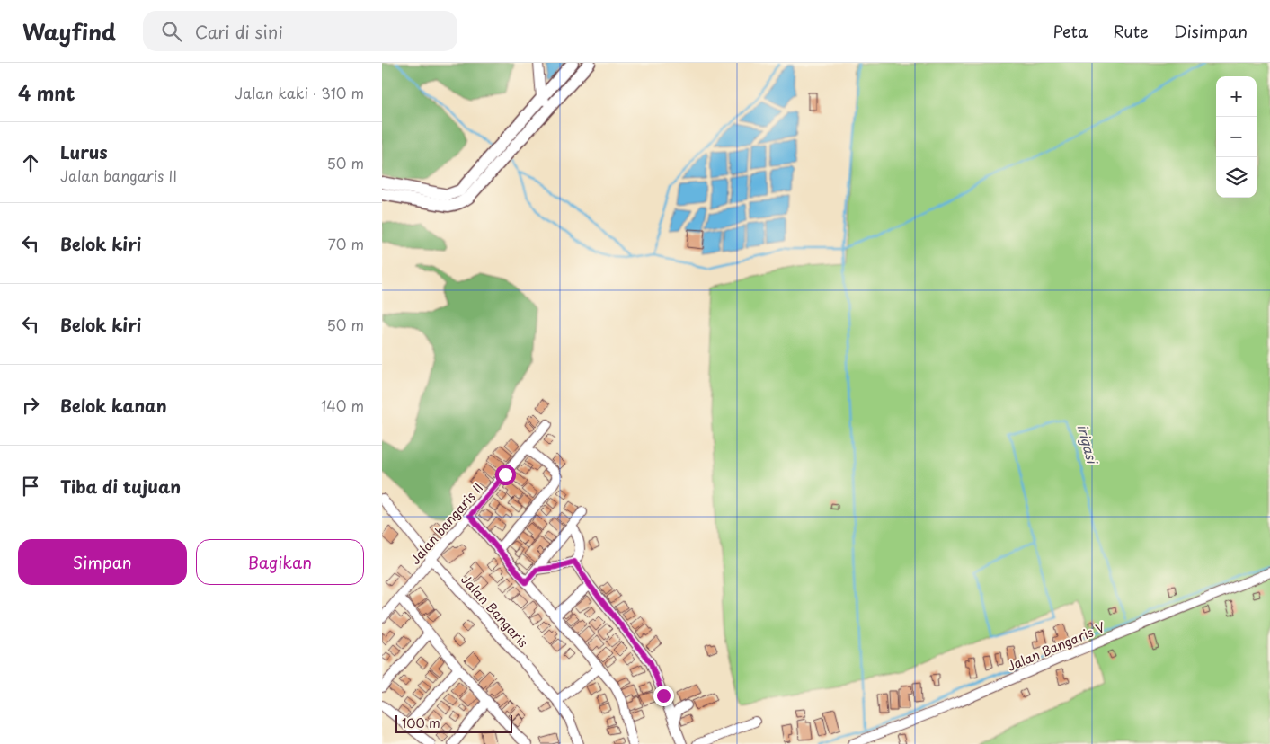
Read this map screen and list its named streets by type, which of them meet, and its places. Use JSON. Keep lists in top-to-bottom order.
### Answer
{
  "streets": {
    "street": ["Jalan bangaris II", "Jalan Bangaris", "Jalan Bangaris V"]
  },
  "crossings": [
    ["Jalan bangaris II", "Jalan Bangaris"]
  ],
  "water": ["irigasi"],
  "scale_bar": "100 m",
  "page": {
    "header": "Wayfind",
    "search": "Cari di sini",
    "nav": ["Peta", "Rute", "Disimpan"],
    "heading": ["4 mnt", "Jalan kaki · 310 m"],
    "map_buttons": ["+", "−"],
    "list": [
      ["Lurus", "Jalan bangaris II", "50 m"],
      ["Belok kiri", "70 m"],
      ["Belok kiri", "50 m"],
      ["Belok kanan", "140 m"],
      "Tiba di tujuan"
    ],
    "buttons": ["Simpan", "Bagikan"],
    "scale": "100 m"
  }
}
